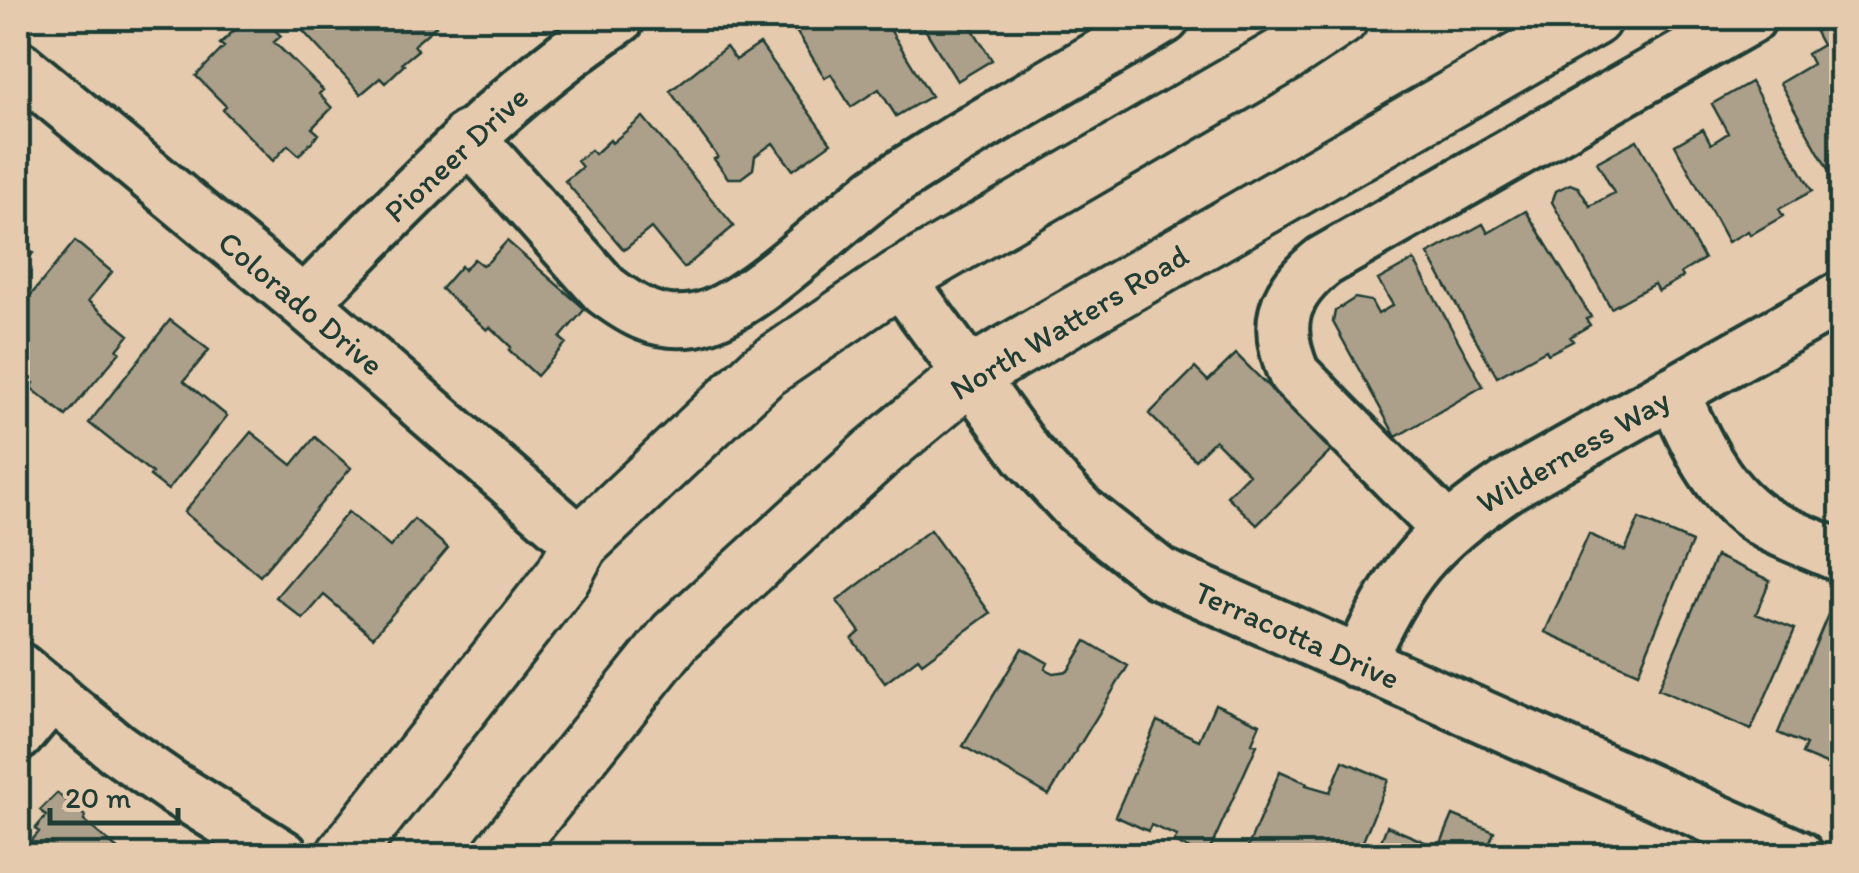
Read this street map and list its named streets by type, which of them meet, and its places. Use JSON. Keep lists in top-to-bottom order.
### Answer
{
  "streets": {
    "main road": ["North Watters Road"],
    "street": [
      "Pioneer Drive",
      "Colorado Drive",
      "Wilderness Way",
      "Terracotta Drive"
    ]
  },
  "crossings": [
    ["Pioneer Drive", "Colorado Drive"],
    ["North Watters Road", "Terracotta Drive"],
    ["Wilderness Way", "Terracotta Drive"]
  ],
  "scale_bar": "20 m"
}
